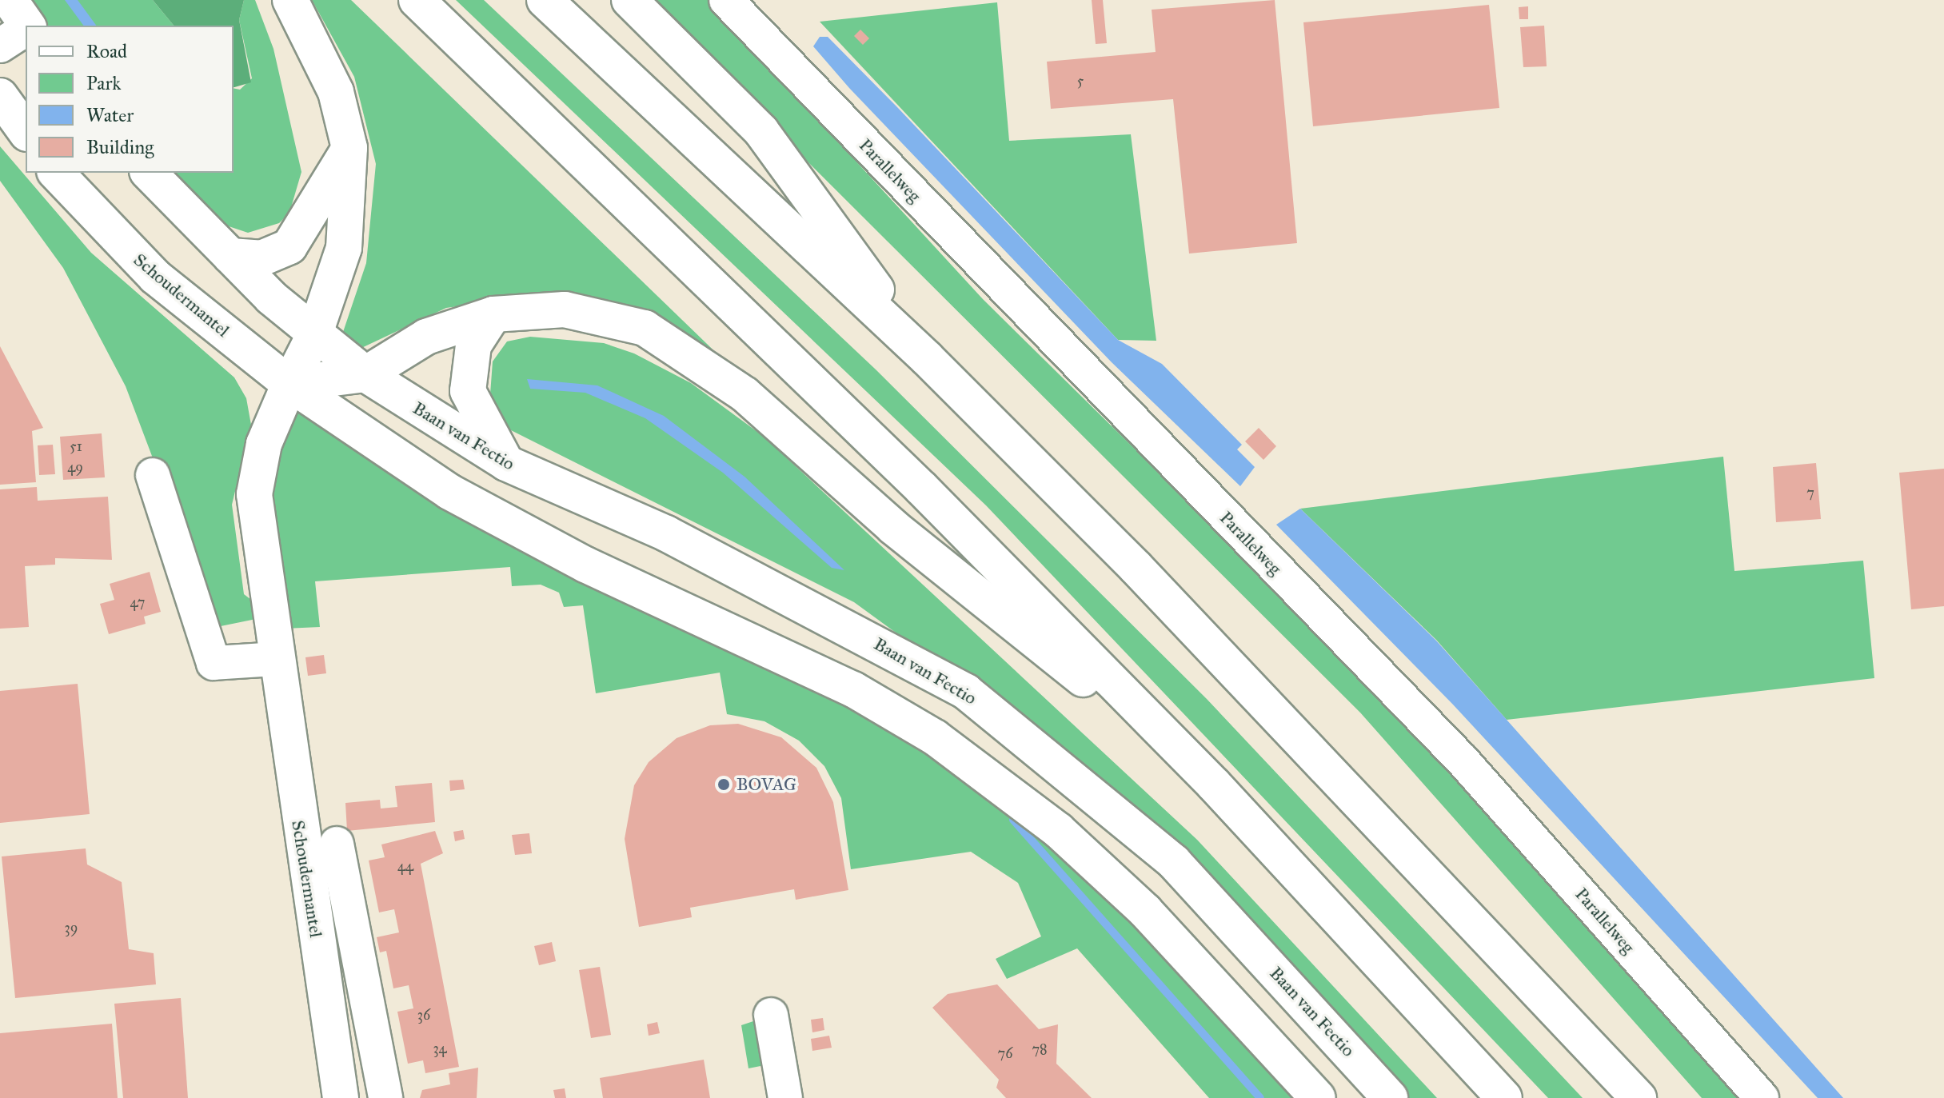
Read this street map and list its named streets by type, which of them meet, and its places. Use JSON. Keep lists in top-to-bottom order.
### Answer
{
  "streets": {
    "main road": ["Schoudermantel", "Baan van Fectio"],
    "street": ["Parallelweg"]
  },
  "places": ["BOVAG"],
  "house_numbers": [
    "5",
    "51",
    "49",
    "7",
    "47",
    "44",
    "39",
    "36",
    "34",
    "78",
    "76"
  ],
  "legend": [
    "Road",
    "Park",
    "Water",
    "Building"
  ]
}
